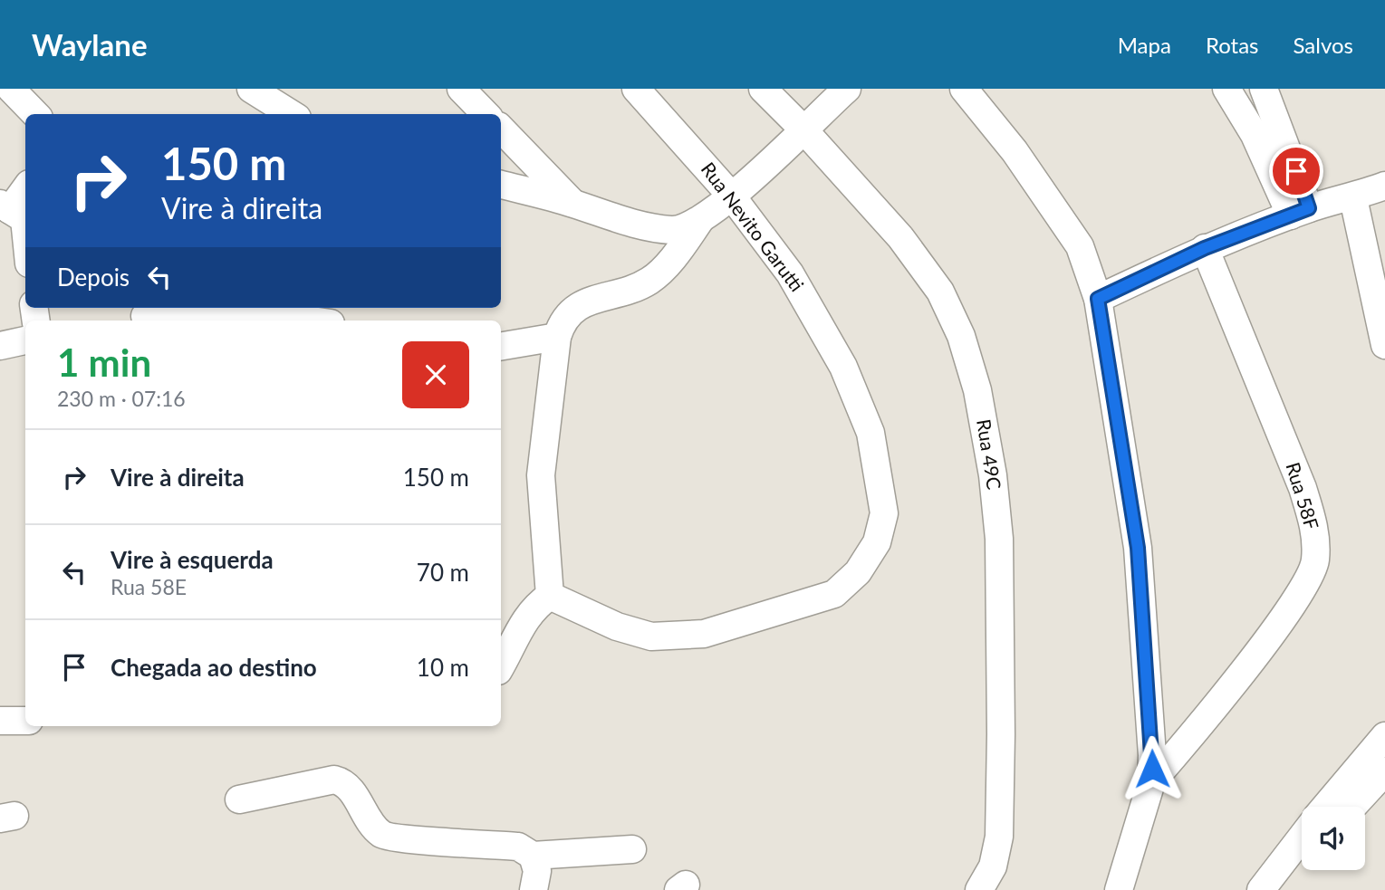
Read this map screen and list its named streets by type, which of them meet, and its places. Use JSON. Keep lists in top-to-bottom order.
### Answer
{
  "streets": {
    "street": ["Rua Nevito Garutti", "Rua 49C", "Rua 58F"]
  },
  "page": {
    "header": "Waylane",
    "nav": ["Mapa", "Rotas", "Salvos"],
    "turn": ["150 m", "Vire à direita"],
    "then": "Depois",
    "heading": ["1 min", "230 m · 07:16"],
    "list": [
      {
        "name": "Vire à direita",
        "value": "150 m"
      },
      {
        "name": "Vire à esquerda",
        "note": "Rua 58E",
        "value": "70 m"
      },
      {
        "name": "Chegada ao destino",
        "value": "10 m"
      }
    ]
  }
}
